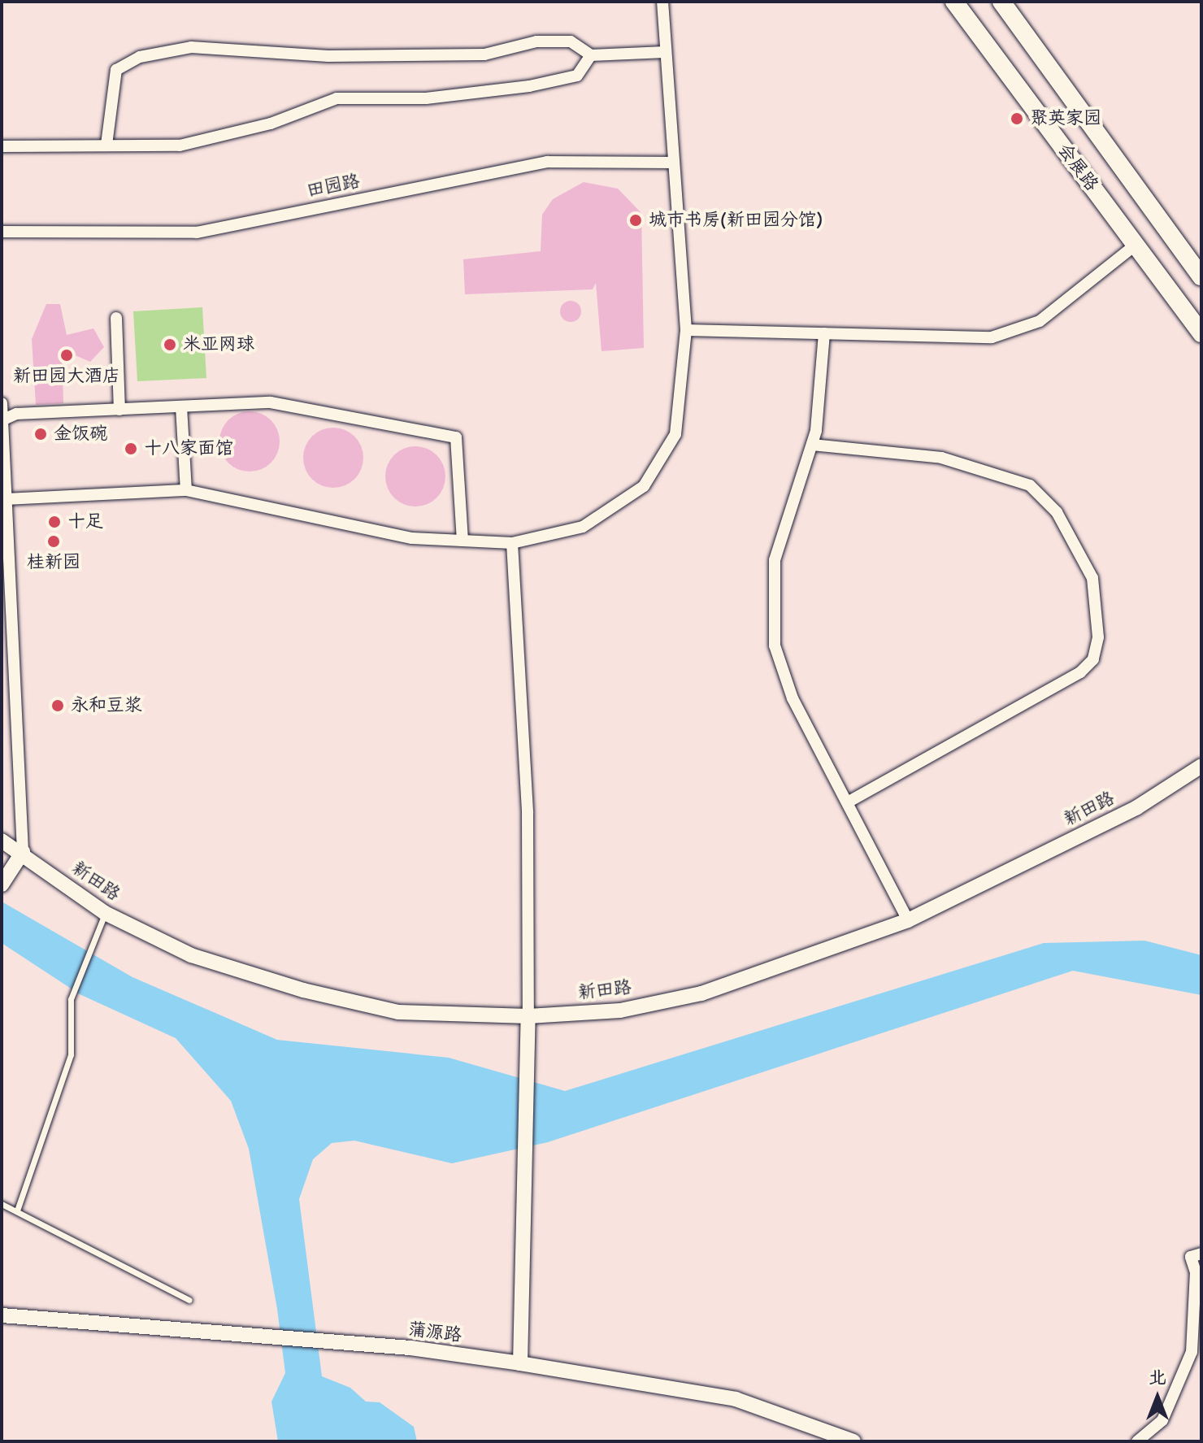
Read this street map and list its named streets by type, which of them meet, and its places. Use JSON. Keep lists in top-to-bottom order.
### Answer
{
  "streets": {
    "main road": ["会展路"],
    "street": ["田园路", "新田路", "蒲源路"]
  },
  "places": [
    "聚英家园",
    "城市书房(新田园分馆)",
    "米亚网球",
    "新田园大酒店",
    "金饭碗",
    "十八家面馆",
    "十足",
    "桂新园",
    "永和豆浆"
  ],
  "north": "top"
}
